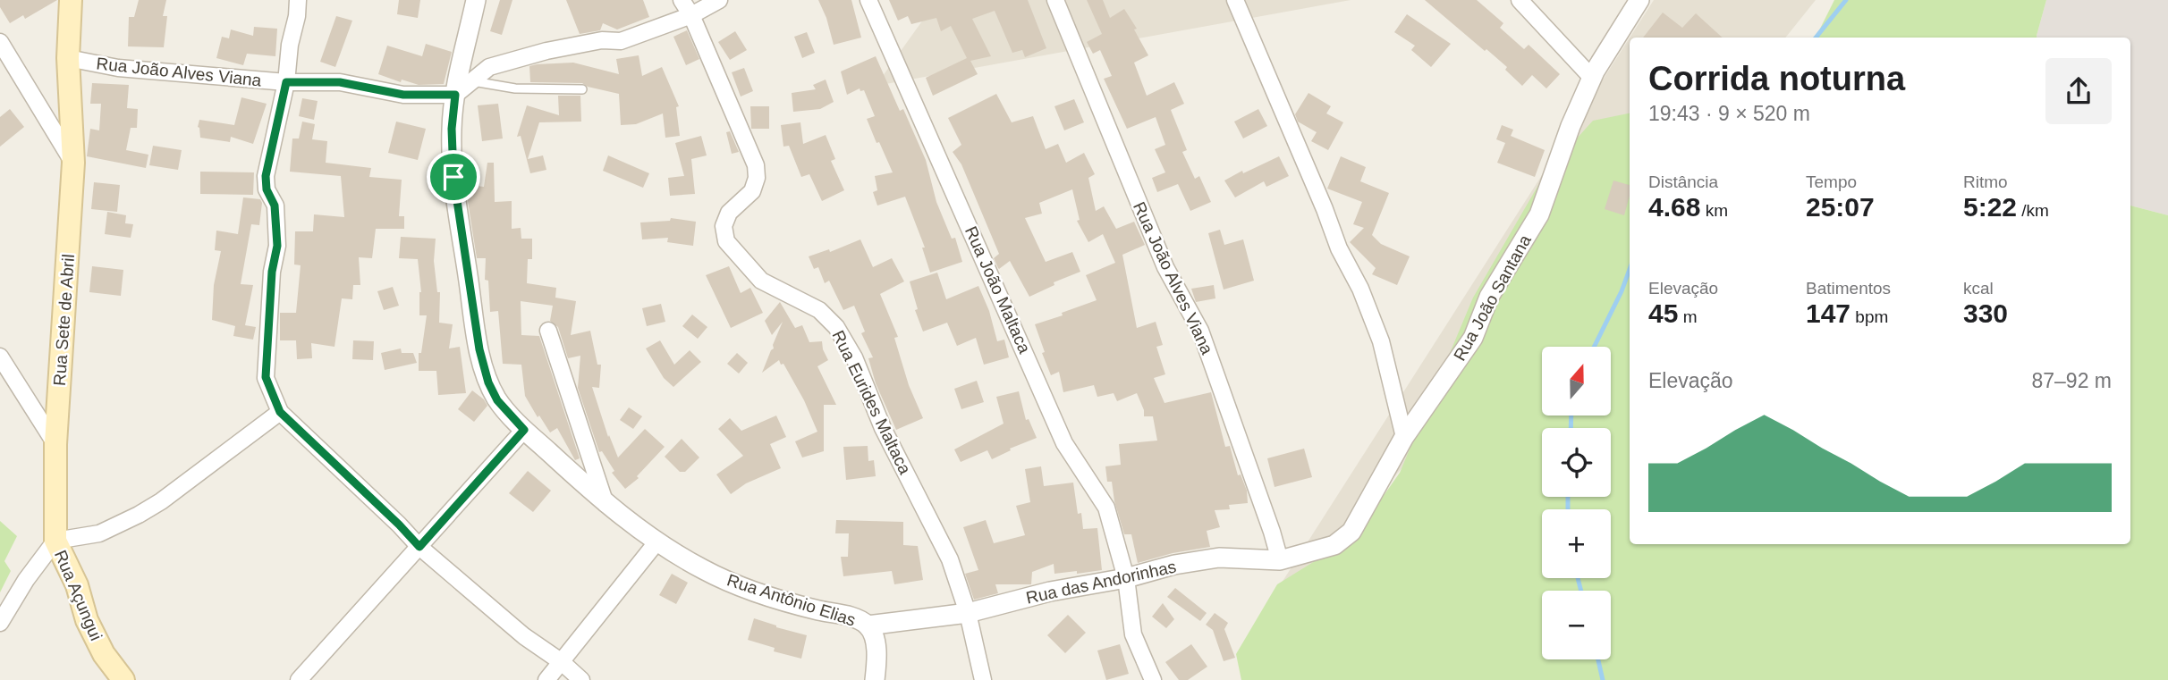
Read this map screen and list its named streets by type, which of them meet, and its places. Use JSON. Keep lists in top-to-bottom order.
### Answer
{
  "streets": {
    "main road": ["Rua Sete de Abril", "Rua Açungui"],
    "street": [
      "Rua João Alves Viana",
      "Rua João Maltaca",
      "Rua João Santana",
      "Rua Eurides Maltaca",
      "Rua das Andorinhas",
      "Rua Antônio Elias"
    ]
  },
  "crossings": [
    ["Rua João Alves Viana", "Rua Sete de Abril"],
    ["Rua João Alves Viana", "Rua das Andorinhas"],
    ["Rua João Alves Viana", "Rua Antônio Elias"],
    ["Rua João Maltaca", "Rua das Andorinhas"],
    ["Rua João Santana", "Rua das Andorinhas"],
    ["Rua Sete de Abril", "Rua Açungui"],
    ["Rua Eurides Maltaca", "Rua das Andorinhas"],
    ["Rua das Andorinhas", "Rua Antônio Elias"]
  ],
  "north": "top",
  "page": {
    "heading": ["Corrida noturna", "19:43 · 9 × 520 m"],
    "stats": [
      ["Distância", "4.68 km"],
      ["Tempo", "25:07"],
      ["Ritmo", "5:22 /km"],
      ["Elevação", "45 m"],
      ["Batimentos", "147 bpm"],
      ["kcal", "330"]
    ],
    "map_buttons": ["+", "−"],
    "chart": ["Elevação", "87–92 m"]
  }
}
